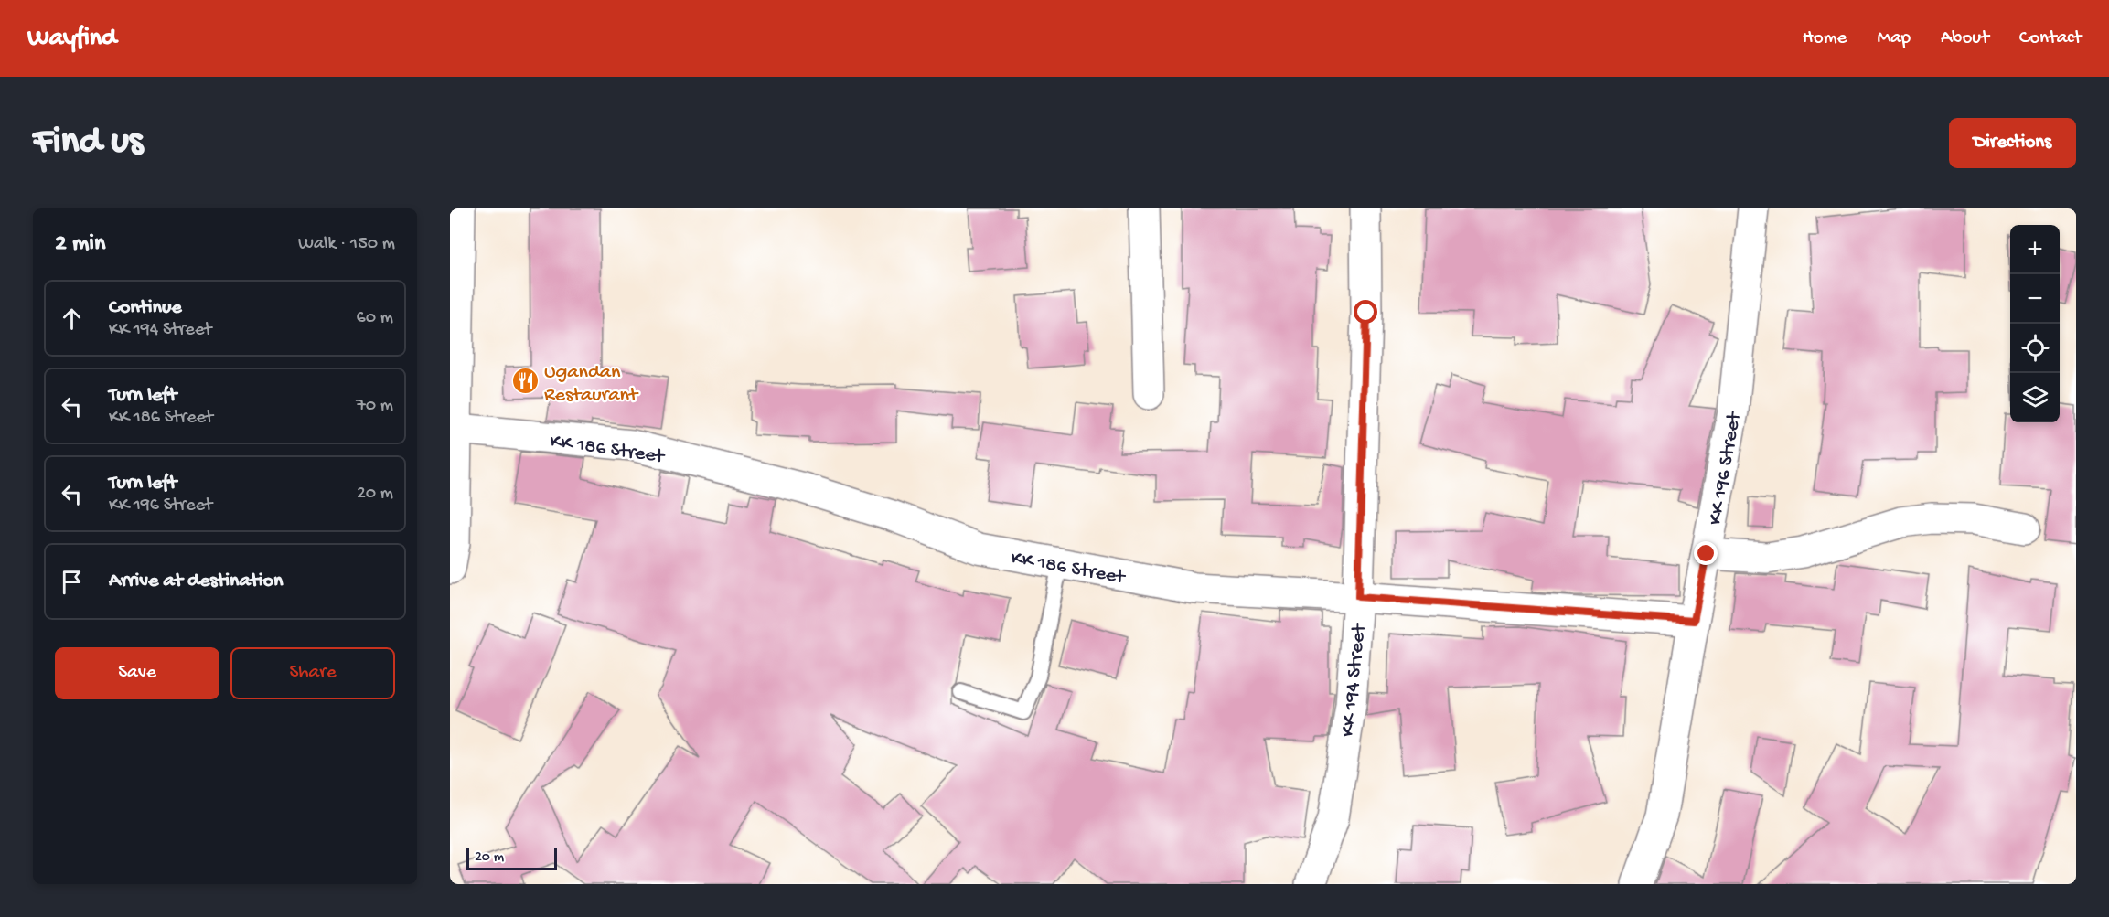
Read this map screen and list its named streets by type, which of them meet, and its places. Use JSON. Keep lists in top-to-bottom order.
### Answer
{
  "streets": {
    "main road": ["KK 186 Street", "KK 196 Street", "KK 194 Street"]
  },
  "crossings": [
    ["KK 186 Street", "KK 196 Street"],
    ["KK 186 Street", "KK 194 Street"]
  ],
  "places": {
    "restaurant": ["Ugandan Restaurant"]
  },
  "scale_bar": "20 m",
  "page": {
    "header": "Wayfind",
    "nav": [
      "Home",
      "Map",
      "About",
      "Contact"
    ],
    "buttons": [
      "Directions",
      ["Save", "Share"]
    ],
    "title": "Find us",
    "heading": ["2 min", "Walk · 150 m"],
    "map_buttons": ["+", "−"],
    "list": [
      ["Continue", "KK 194 Street", "60 m"],
      ["Turn left", "KK 186 Street", "70 m"],
      ["Turn left", "KK 196 Street", "20 m"],
      "Arrive at destination"
    ],
    "scale": "20 m"
  }
}
